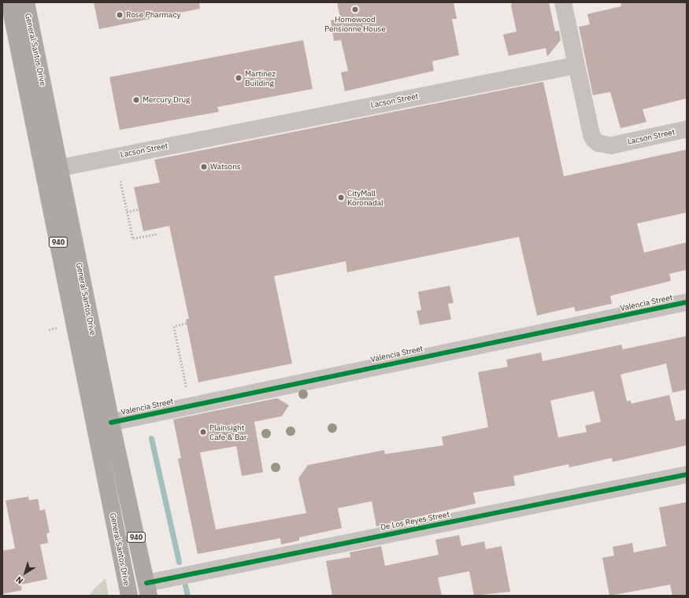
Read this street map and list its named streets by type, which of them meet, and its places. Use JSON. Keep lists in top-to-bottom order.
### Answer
{
  "streets": {
    "highway": ["General Santos Drive", "940"],
    "street": ["Lacson Street", "Valencia Street", "De Los Reyes Street"]
  },
  "crossings": [
    ["General Santos Drive", "Lacson Street"],
    ["General Santos Drive", "Valencia Street"],
    ["General Santos Drive", "De Los Reyes Street"]
  ],
  "places": [
    "Homewood Pensionne House",
    "Rose Pharmacy",
    "Martinez Building",
    "Mercury Drug",
    "Watsons",
    "CityMall Koronadal",
    "Plainsight Cafe & Bar"
  ],
  "north": "bottom left"
}
